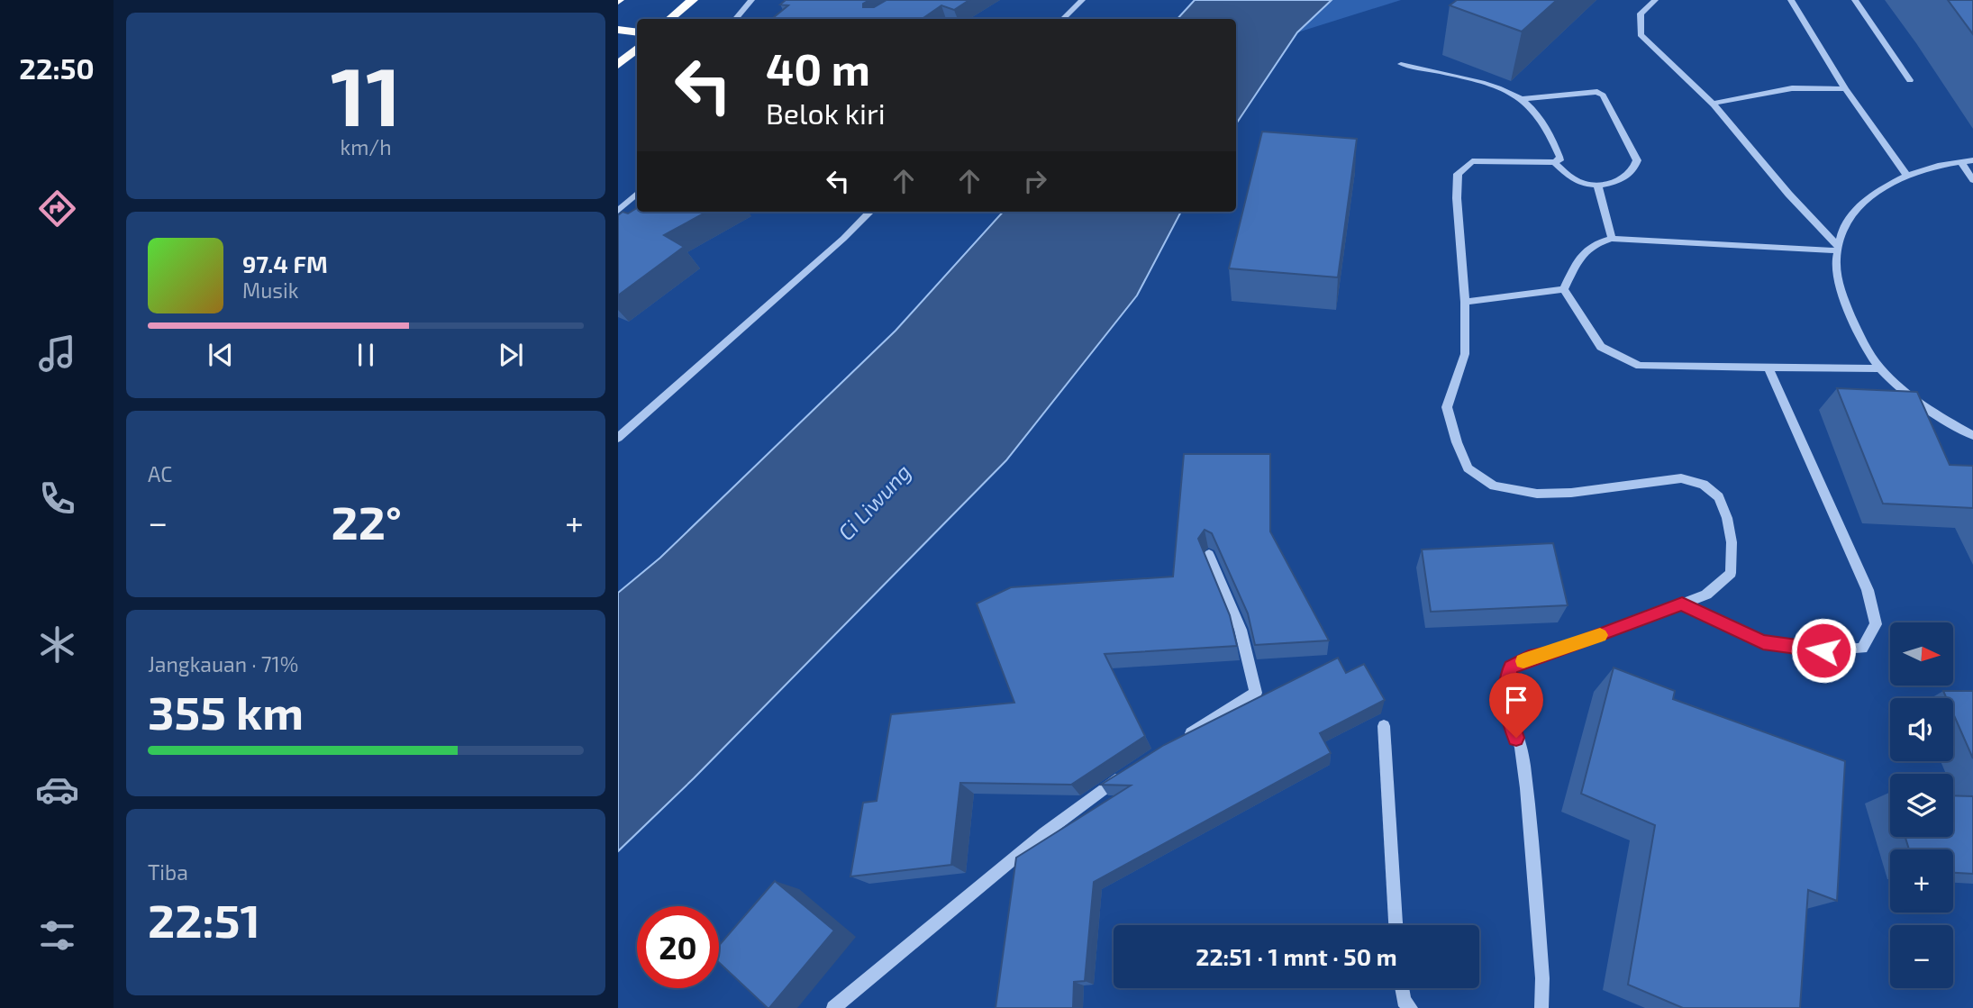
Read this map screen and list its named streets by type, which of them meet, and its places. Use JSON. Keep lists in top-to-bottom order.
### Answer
{
  "water": ["Ci Liwung"],
  "north": "right",
  "page": {
    "tabs": "22:50",
    "tile": [
      ["11", "km/h"],
      "AC",
      ["Jangkauan · 71%", "355 km"],
      ["Tiba", "22:51"]
    ],
    "turn": ["40 m", "Belok kiri"],
    "song": ["97.4 FM", "Musik"],
    "heat": ["−", "22°", "+"],
    "map_buttons": ["+", "−"],
    "limit": "20",
    "trip": "22:51 · 1 mnt · 50 m"
  }
}
